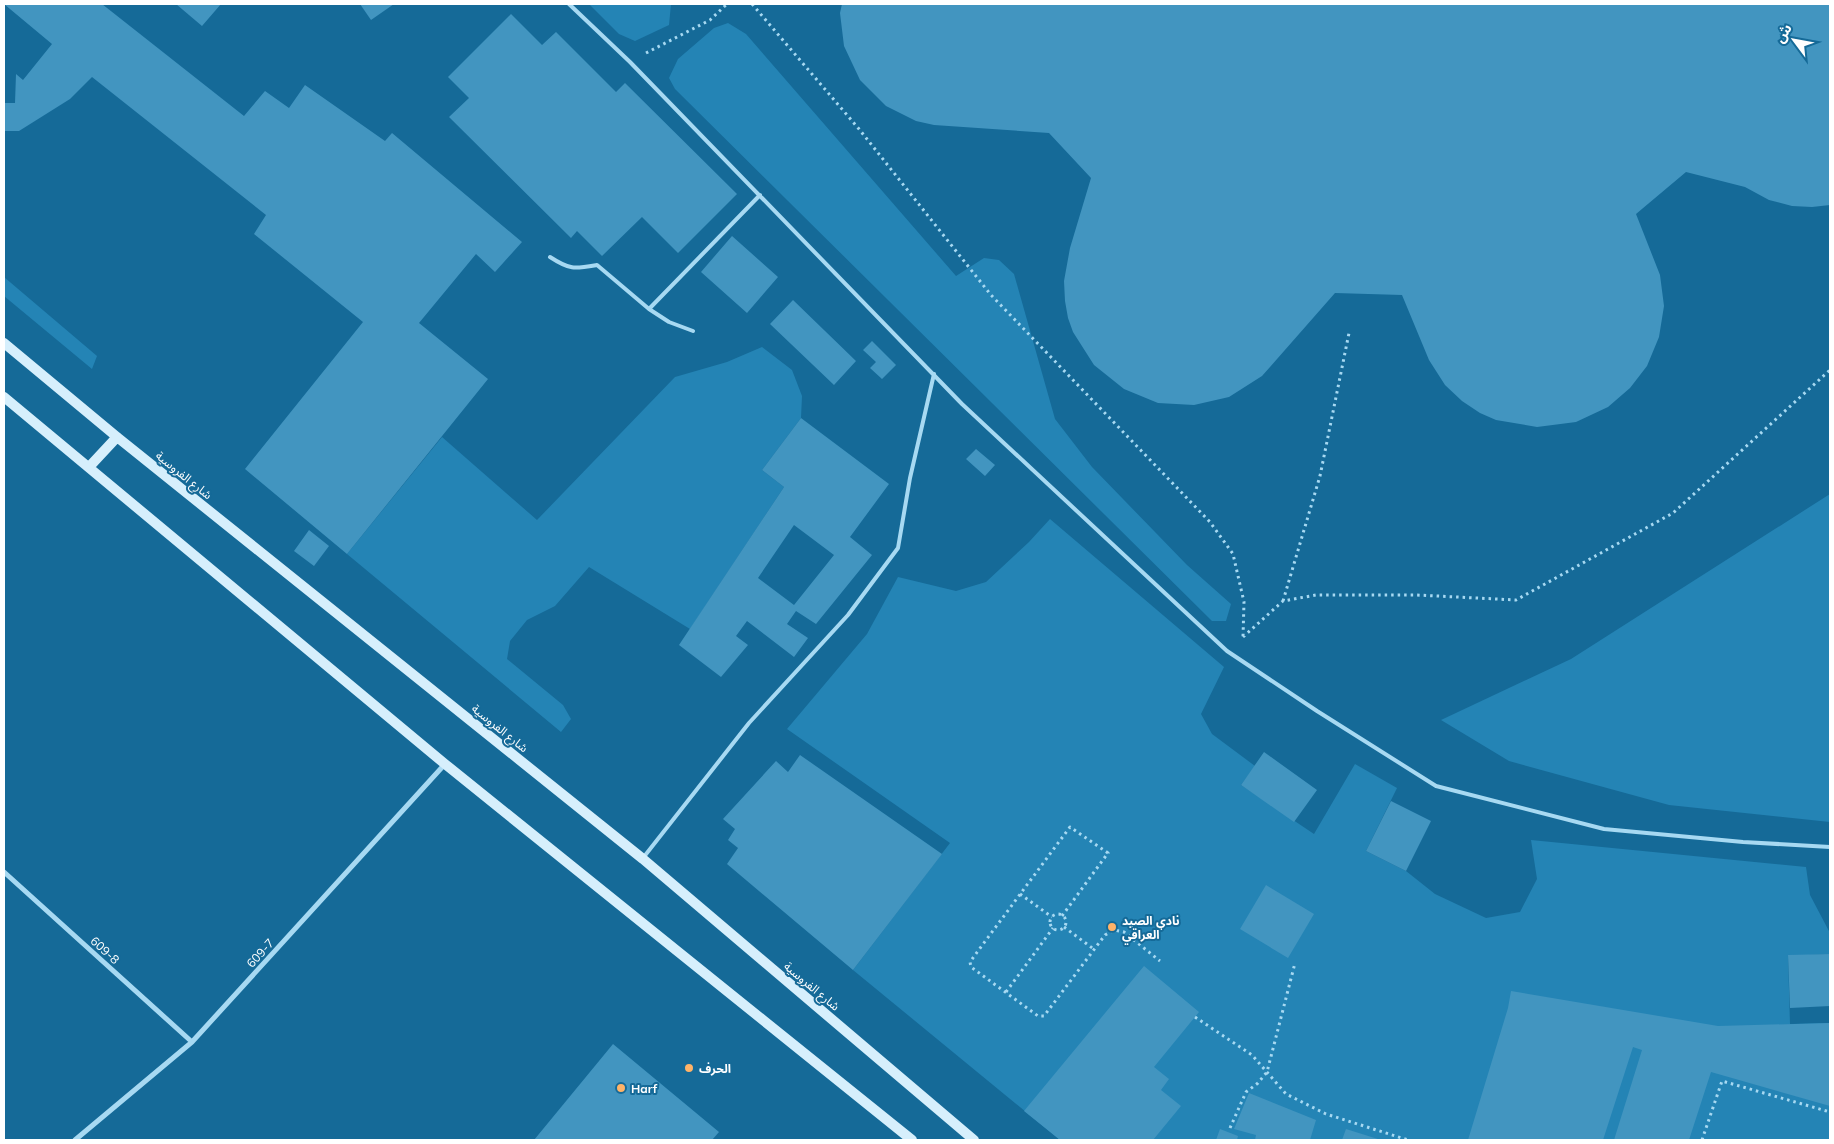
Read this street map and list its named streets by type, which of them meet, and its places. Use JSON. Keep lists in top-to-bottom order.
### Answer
{
  "streets": {
    "street": ["شارع الفروسية", "609-8", "609-7"]
  },
  "crossings": [
    ["609-8", "609-7"]
  ],
  "places": ["نادي الصيد العراقي", "الحرف", "Harf"],
  "north": "top left"
}
